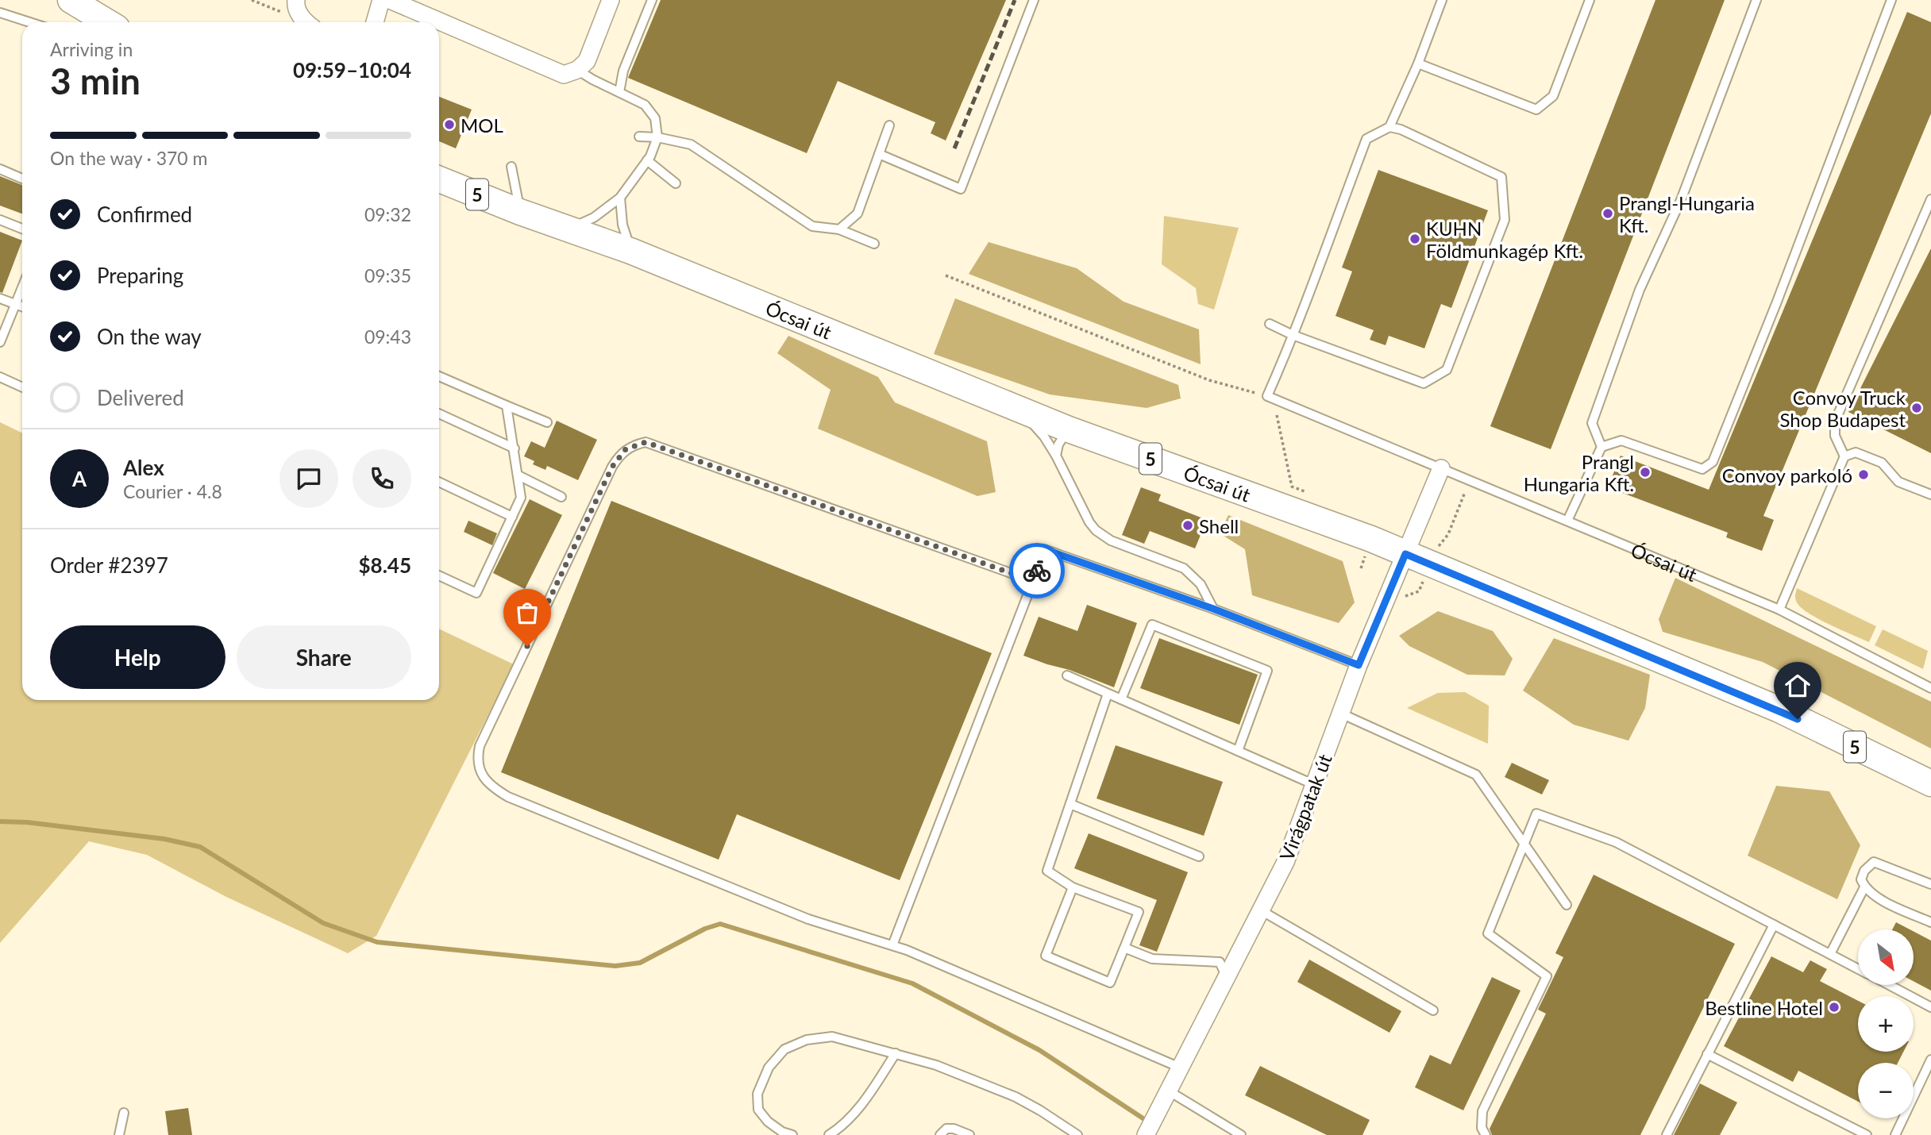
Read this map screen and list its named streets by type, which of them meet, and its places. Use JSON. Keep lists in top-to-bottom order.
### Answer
{
  "streets": {
    "main road": ["5", "Ócsai út"],
    "street": ["Virágpatak út"]
  },
  "crossings": [
    ["Ócsai út", "Virágpatak út"]
  ],
  "places": [
    "MOL",
    "Prangl-Hungaria Kft.",
    "KUHN Földmunkagép Kft.",
    "Convoy Truck Shop Budapest",
    "Prangl Hungaria Kft.",
    "Convoy parkoló",
    "Shell",
    "Bestline Hotel"
  ],
  "north": "bottom right",
  "page": {
    "heading": ["3 min", "Arriving in", "09:59–10:04"],
    "panel": [
      "Alex",
      "Courier · 4.8",
      "Order #2397",
      "$8.45"
    ],
    "bar": "On the way · 370 m",
    "list": [
      ["Confirmed", "09:32"],
      ["Preparing", "09:35"],
      ["On the way", "09:43"],
      "Delivered"
    ],
    "round": "A",
    "buttons": ["Help", "Share"],
    "map_buttons": ["+", "−"]
  }
}
